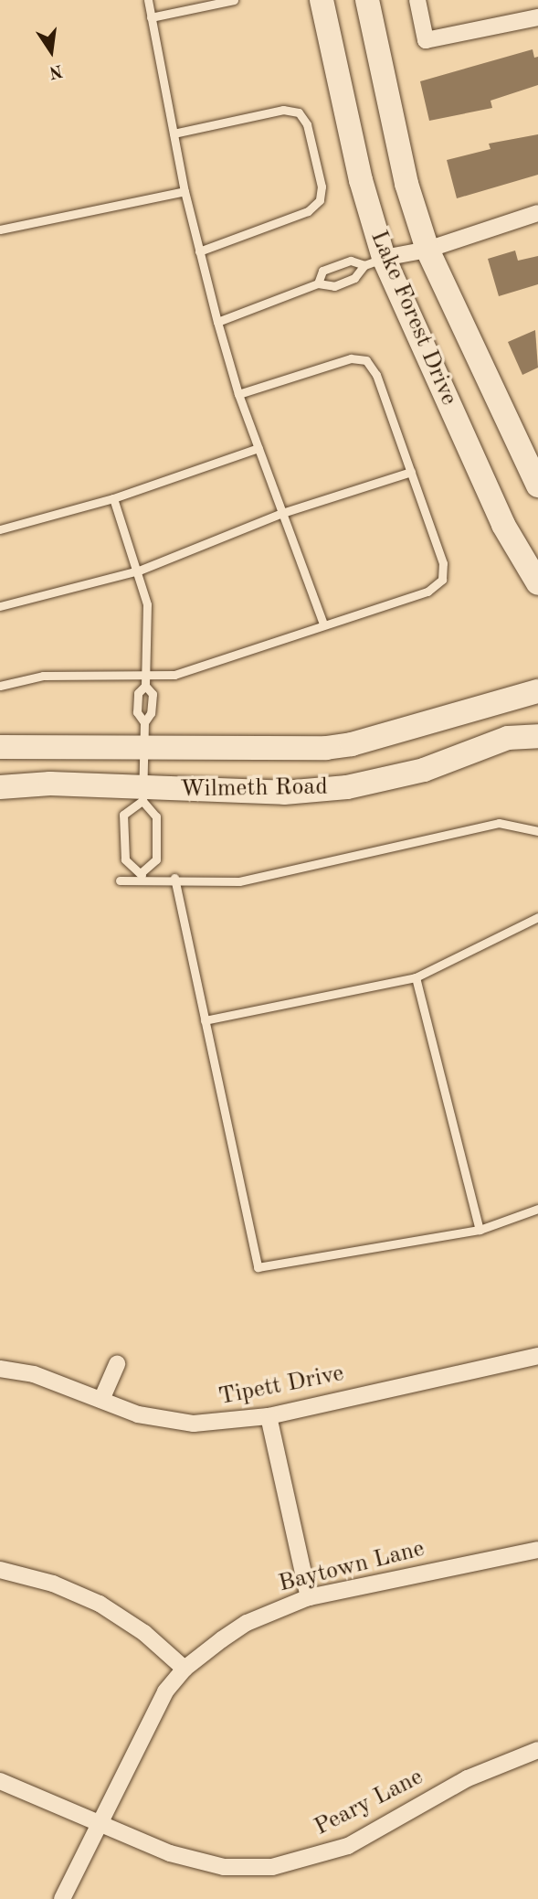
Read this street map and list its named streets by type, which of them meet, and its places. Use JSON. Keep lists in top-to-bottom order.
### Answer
{
  "streets": {
    "main road": ["Lake Forest Drive", "Wilmeth Road"],
    "street": ["Tipett Drive", "Baytown Lane", "Peary Lane"]
  },
  "crossings": [
    ["Baytown Lane", "Peary Lane"]
  ],
  "north": "bottom"
}
